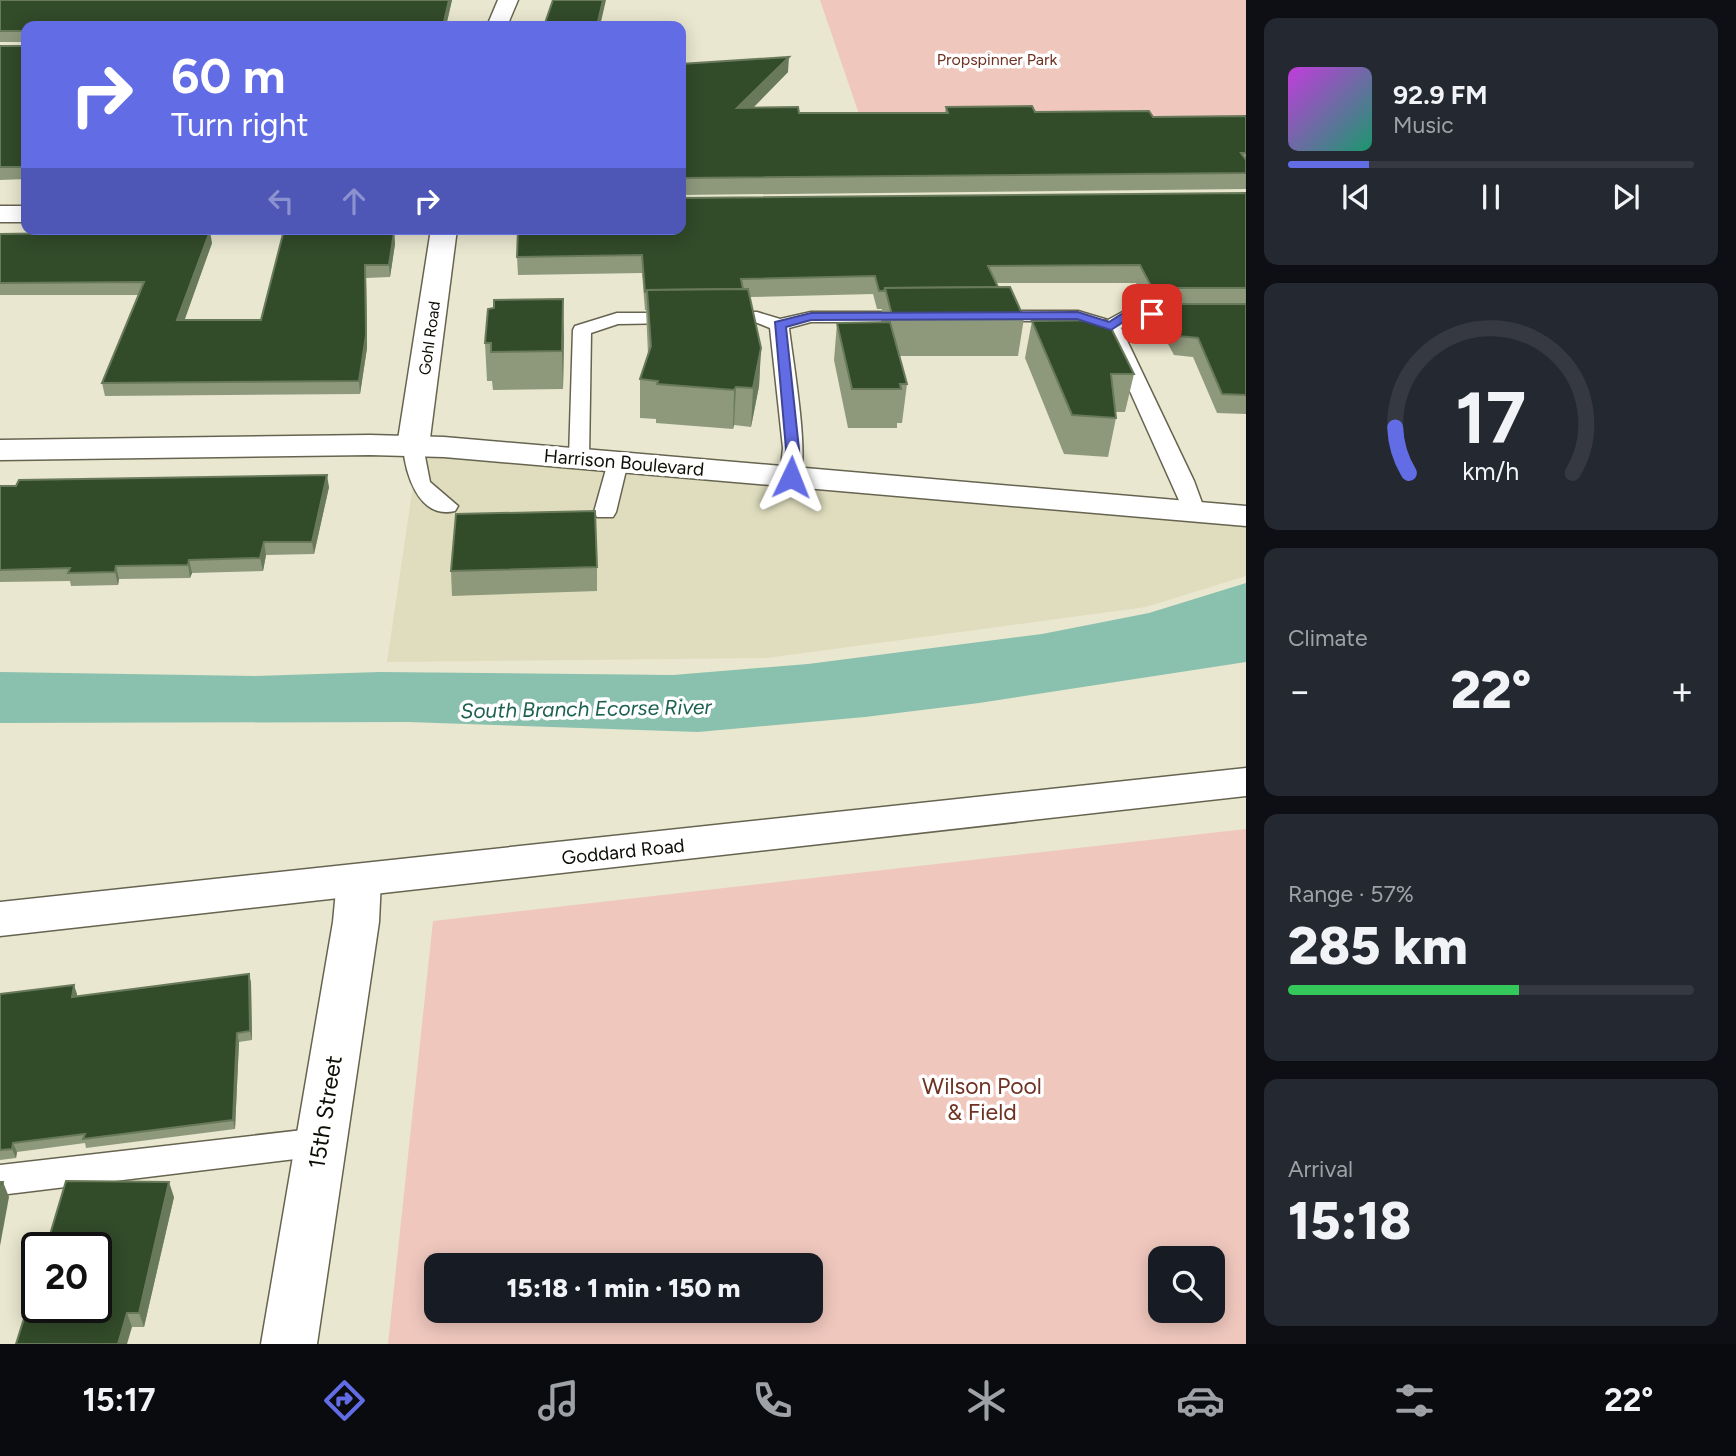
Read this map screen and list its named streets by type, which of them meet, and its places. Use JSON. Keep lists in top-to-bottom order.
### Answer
{
  "streets": {
    "street": [
      "Gohl Road",
      "Harrison Boulevard",
      "Goddard Road",
      "15th Street"
    ]
  },
  "crossings": [
    ["Gohl Road", "Harrison Boulevard"],
    ["Goddard Road", "15th Street"]
  ],
  "water": ["South Branch Ecorse River"],
  "parks": ["Propspinner Park", "Wilson Pool & Field"],
  "page": {
    "turn": ["60 m", "Turn right"],
    "song": ["92.9 FM", "Music"],
    "tile": [
      "Climate",
      ["Range · 57%", "285 km"],
      ["Arrival", "15:18"]
    ],
    "heat": ["−", "22°", "+"],
    "limit": "20",
    "trip": "15:18 · 1 min · 150 m",
    "tabs": ["15:17", "22°"],
    "gauge": ["17", "km/h"]
  }
}
